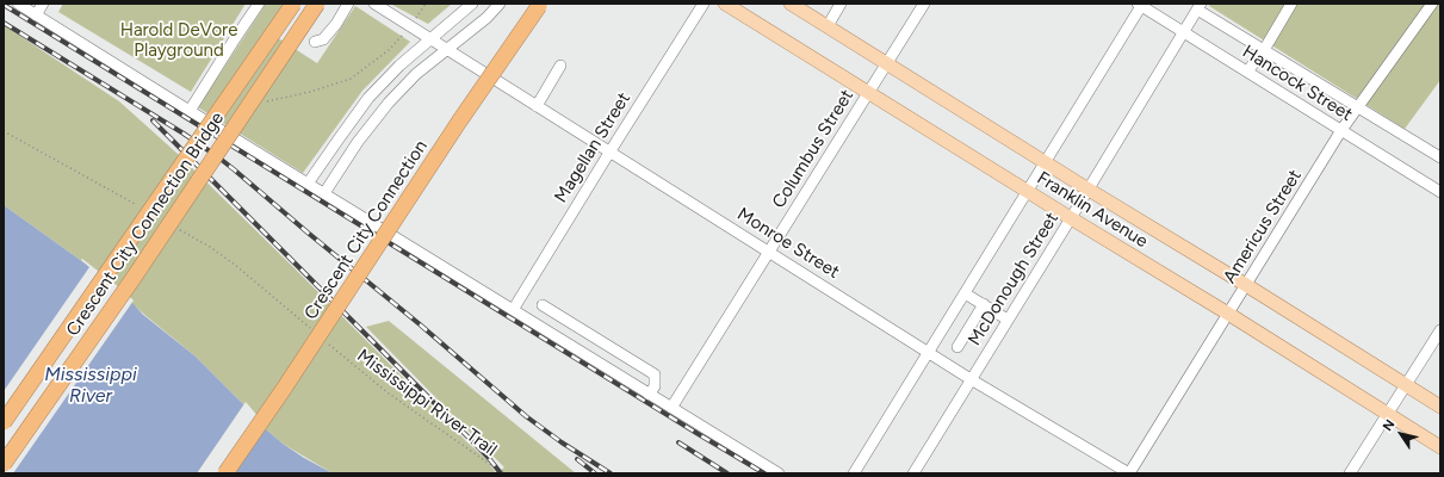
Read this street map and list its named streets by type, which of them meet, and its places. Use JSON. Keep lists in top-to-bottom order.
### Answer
{
  "streets": {
    "highway": ["Crescent City Connection Bridge", "Crescent City Connection"],
    "main road": ["Franklin Avenue"],
    "street": [
      "Hancock Street",
      "Magellan Street",
      "Columbus Street",
      "Americus Street",
      "Monroe Street",
      "McDonough Street"
    ],
    "path": ["Mississippi River Trail"]
  },
  "crossings": [
    ["Hancock Street", "Americus Street"],
    ["Hancock Street", "McDonough Street"],
    ["Magellan Street", "Monroe Street"],
    ["Columbus Street", "Franklin Avenue"],
    ["Columbus Street", "Monroe Street"],
    ["Franklin Avenue", "Americus Street"],
    ["Franklin Avenue", "McDonough Street"],
    ["Americus Street", "Monroe Street"],
    ["Monroe Street", "McDonough Street"]
  ],
  "water": ["Mississippi River"],
  "parks": ["Harold DeVore Playground"],
  "north": "top left"
}
